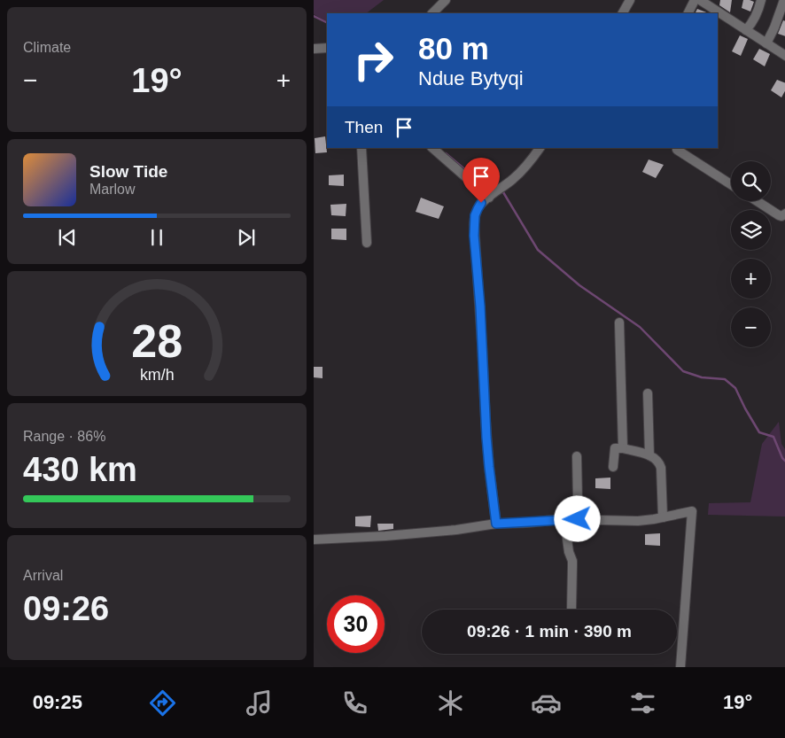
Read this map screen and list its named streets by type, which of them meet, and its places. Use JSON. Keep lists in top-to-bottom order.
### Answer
{
  "page": {
    "tile": [
      "Climate",
      ["Range · 86%", "430 km"],
      ["Arrival", "09:26"]
    ],
    "turn": ["80 m", "Ndue Bytyqi"],
    "heat": ["−", "19°", "+"],
    "then": "Then",
    "song": ["Slow Tide", "Marlow"],
    "map_buttons": ["+", "−"],
    "limit": "30",
    "trip": "09:26 · 1 min · 390 m",
    "tabs": ["09:25", "19°"],
    "gauge": ["28", "km/h"]
  }
}
